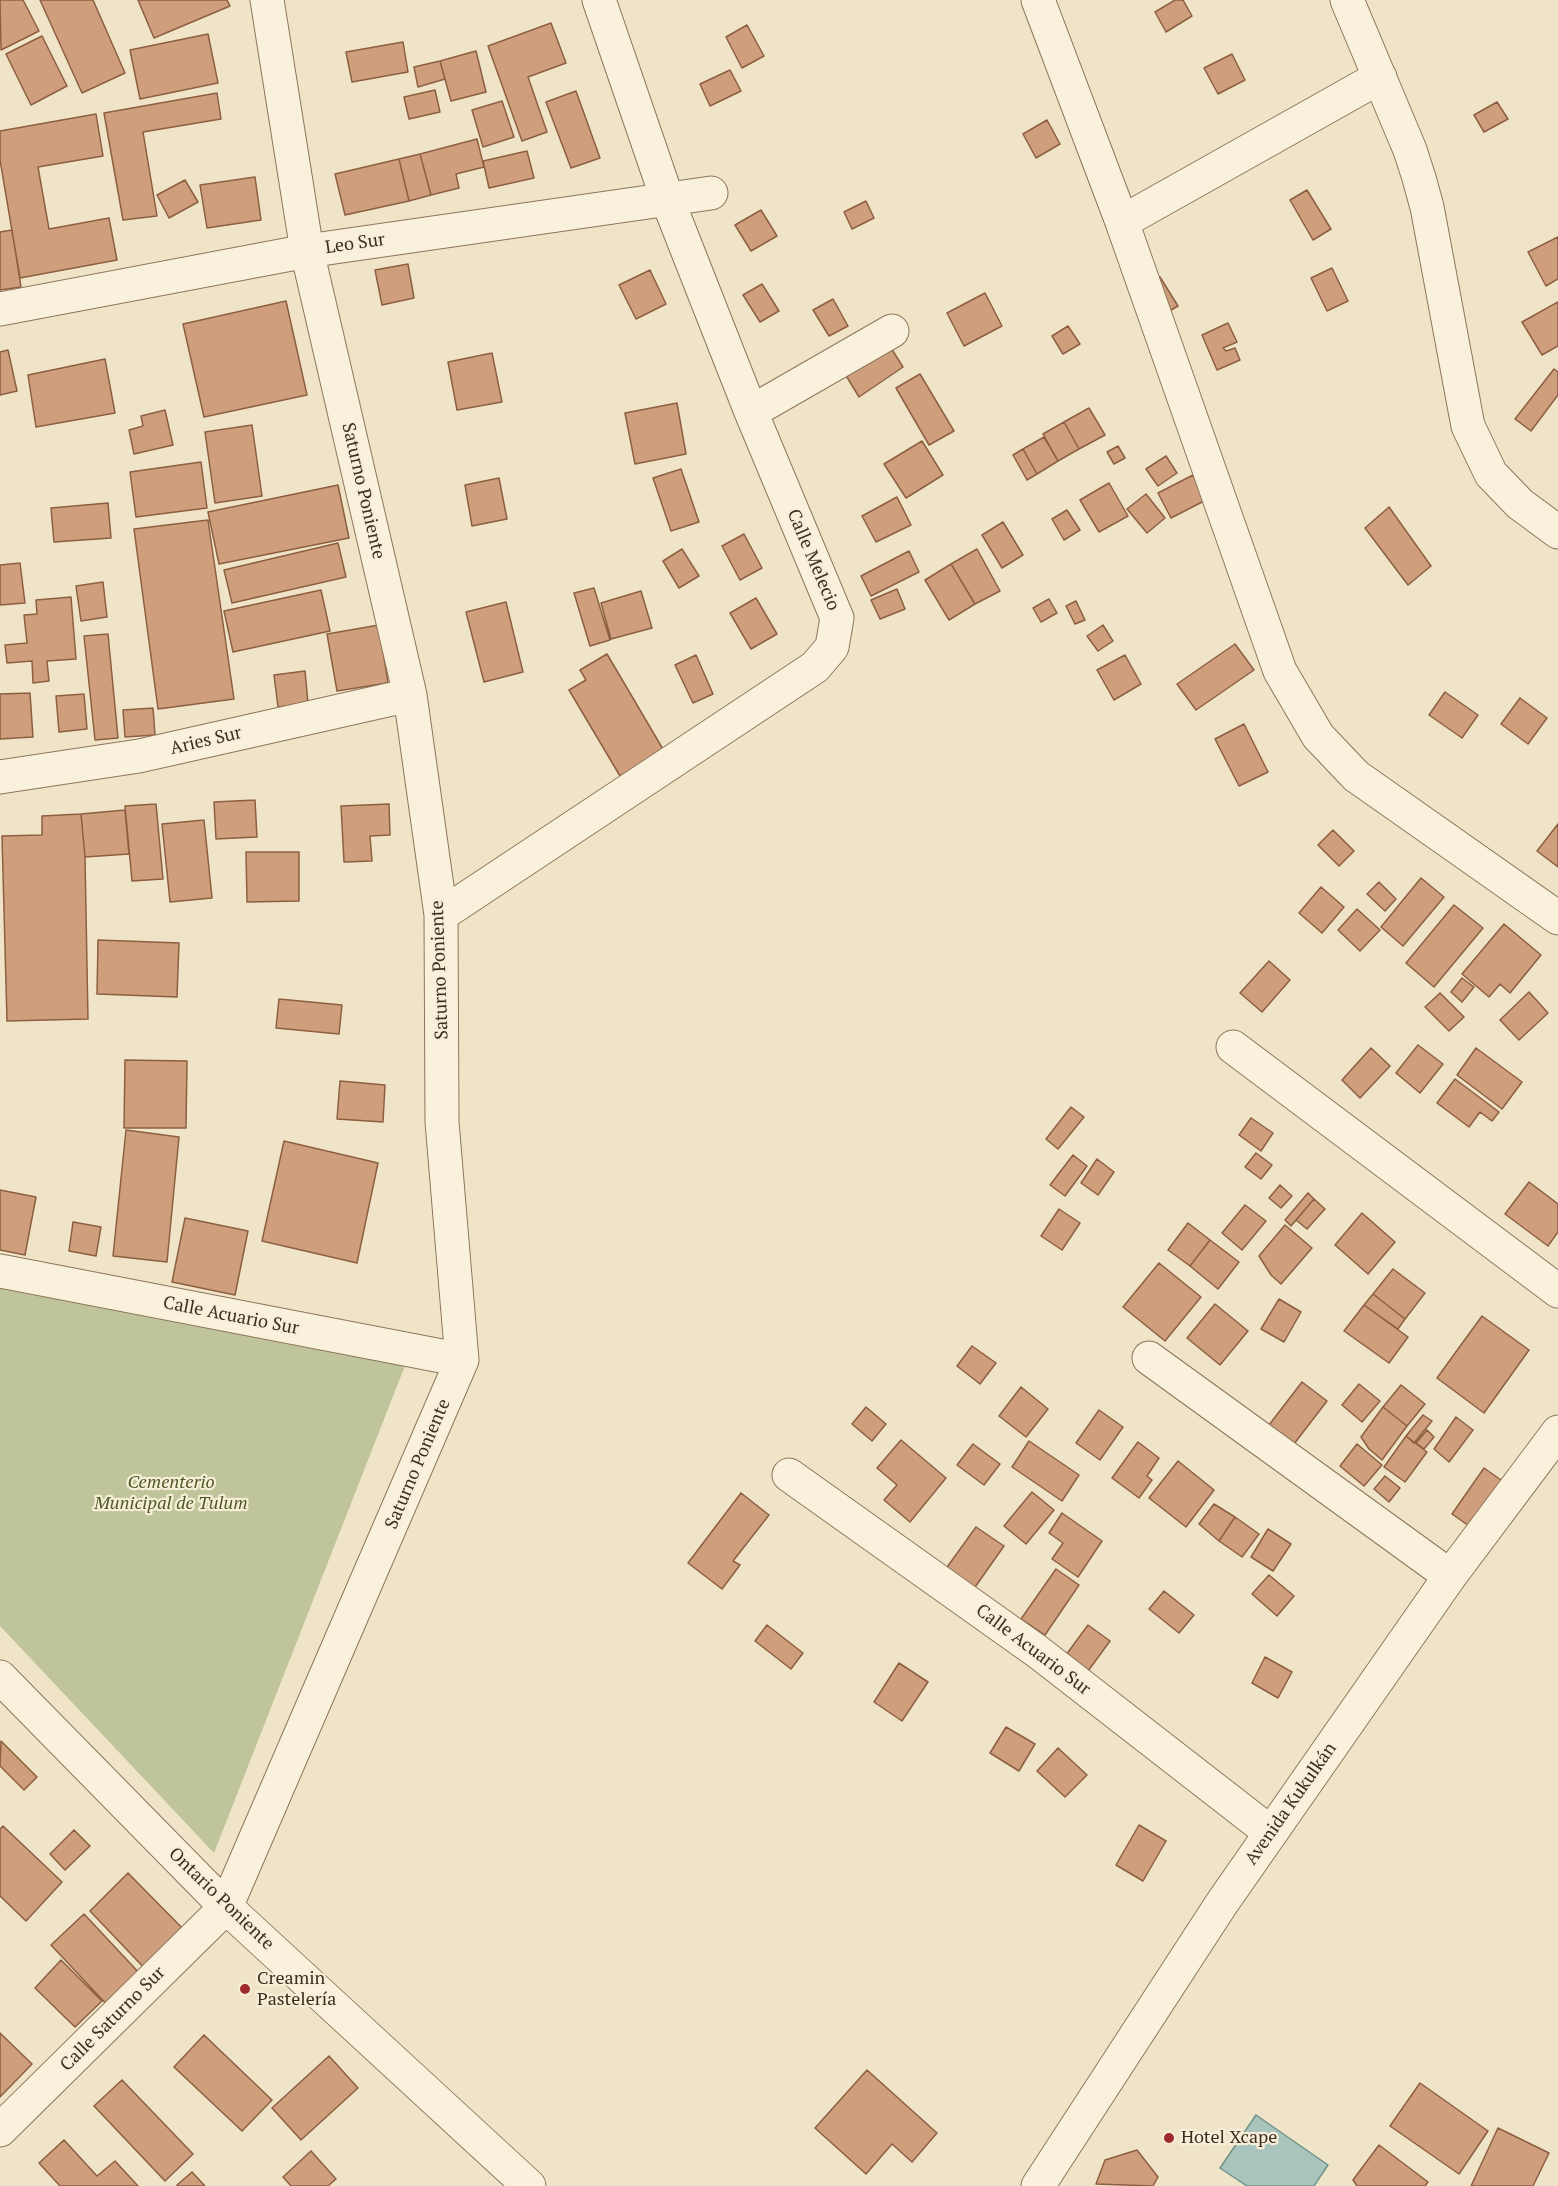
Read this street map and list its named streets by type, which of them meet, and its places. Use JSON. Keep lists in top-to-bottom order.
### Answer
{
  "streets": {
    "street": [
      "Leo Sur",
      "Saturno Poniente",
      "Calle Melecio",
      "Aries Sur",
      "Calle Acuario Sur",
      "Avenida Kukulkán",
      "Ontario Poniente",
      "Calle Saturno Sur"
    ]
  },
  "crossings": [
    ["Leo Sur", "Saturno Poniente"],
    ["Leo Sur", "Calle Melecio"],
    ["Saturno Poniente", "Calle Melecio"],
    ["Saturno Poniente", "Aries Sur"],
    ["Saturno Poniente", "Calle Acuario Sur"],
    ["Saturno Poniente", "Ontario Poniente"],
    ["Saturno Poniente", "Calle Saturno Sur"],
    ["Calle Acuario Sur", "Avenida Kukulkán"],
    ["Ontario Poniente", "Calle Saturno Sur"]
  ],
  "parks": ["Cementerio Municipal de Tulum"],
  "places": ["Creamin Pastelería", "Hotel Xcape"]
}
